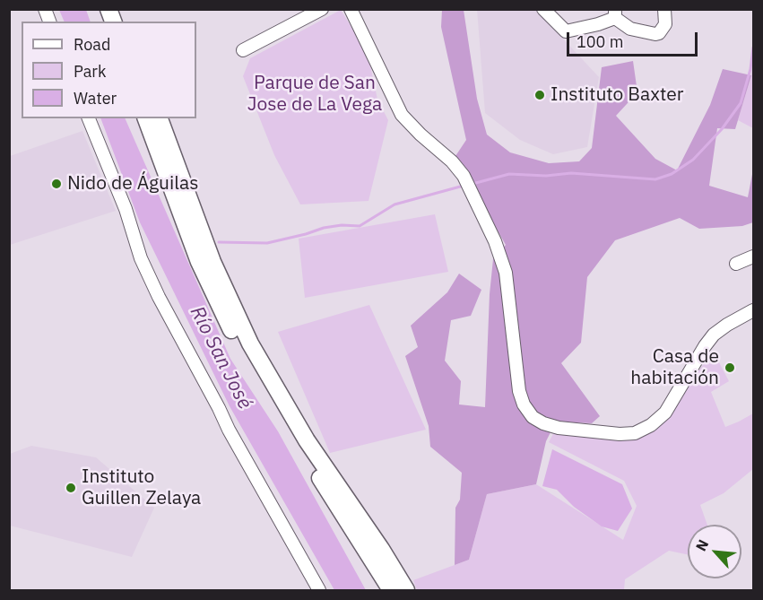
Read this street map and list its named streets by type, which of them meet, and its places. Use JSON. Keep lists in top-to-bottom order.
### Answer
{
  "water": ["Río San José"],
  "parks": ["Parque de San Jose de La Vega"],
  "places": [
    "Instituto Baxter",
    "Nido de Águilas",
    "Casa de habitación",
    "Instituto Guillen Zelaya"
  ],
  "legend": ["Road", "Park", "Water"],
  "scale_bar": "100 m",
  "north": "top left"
}
